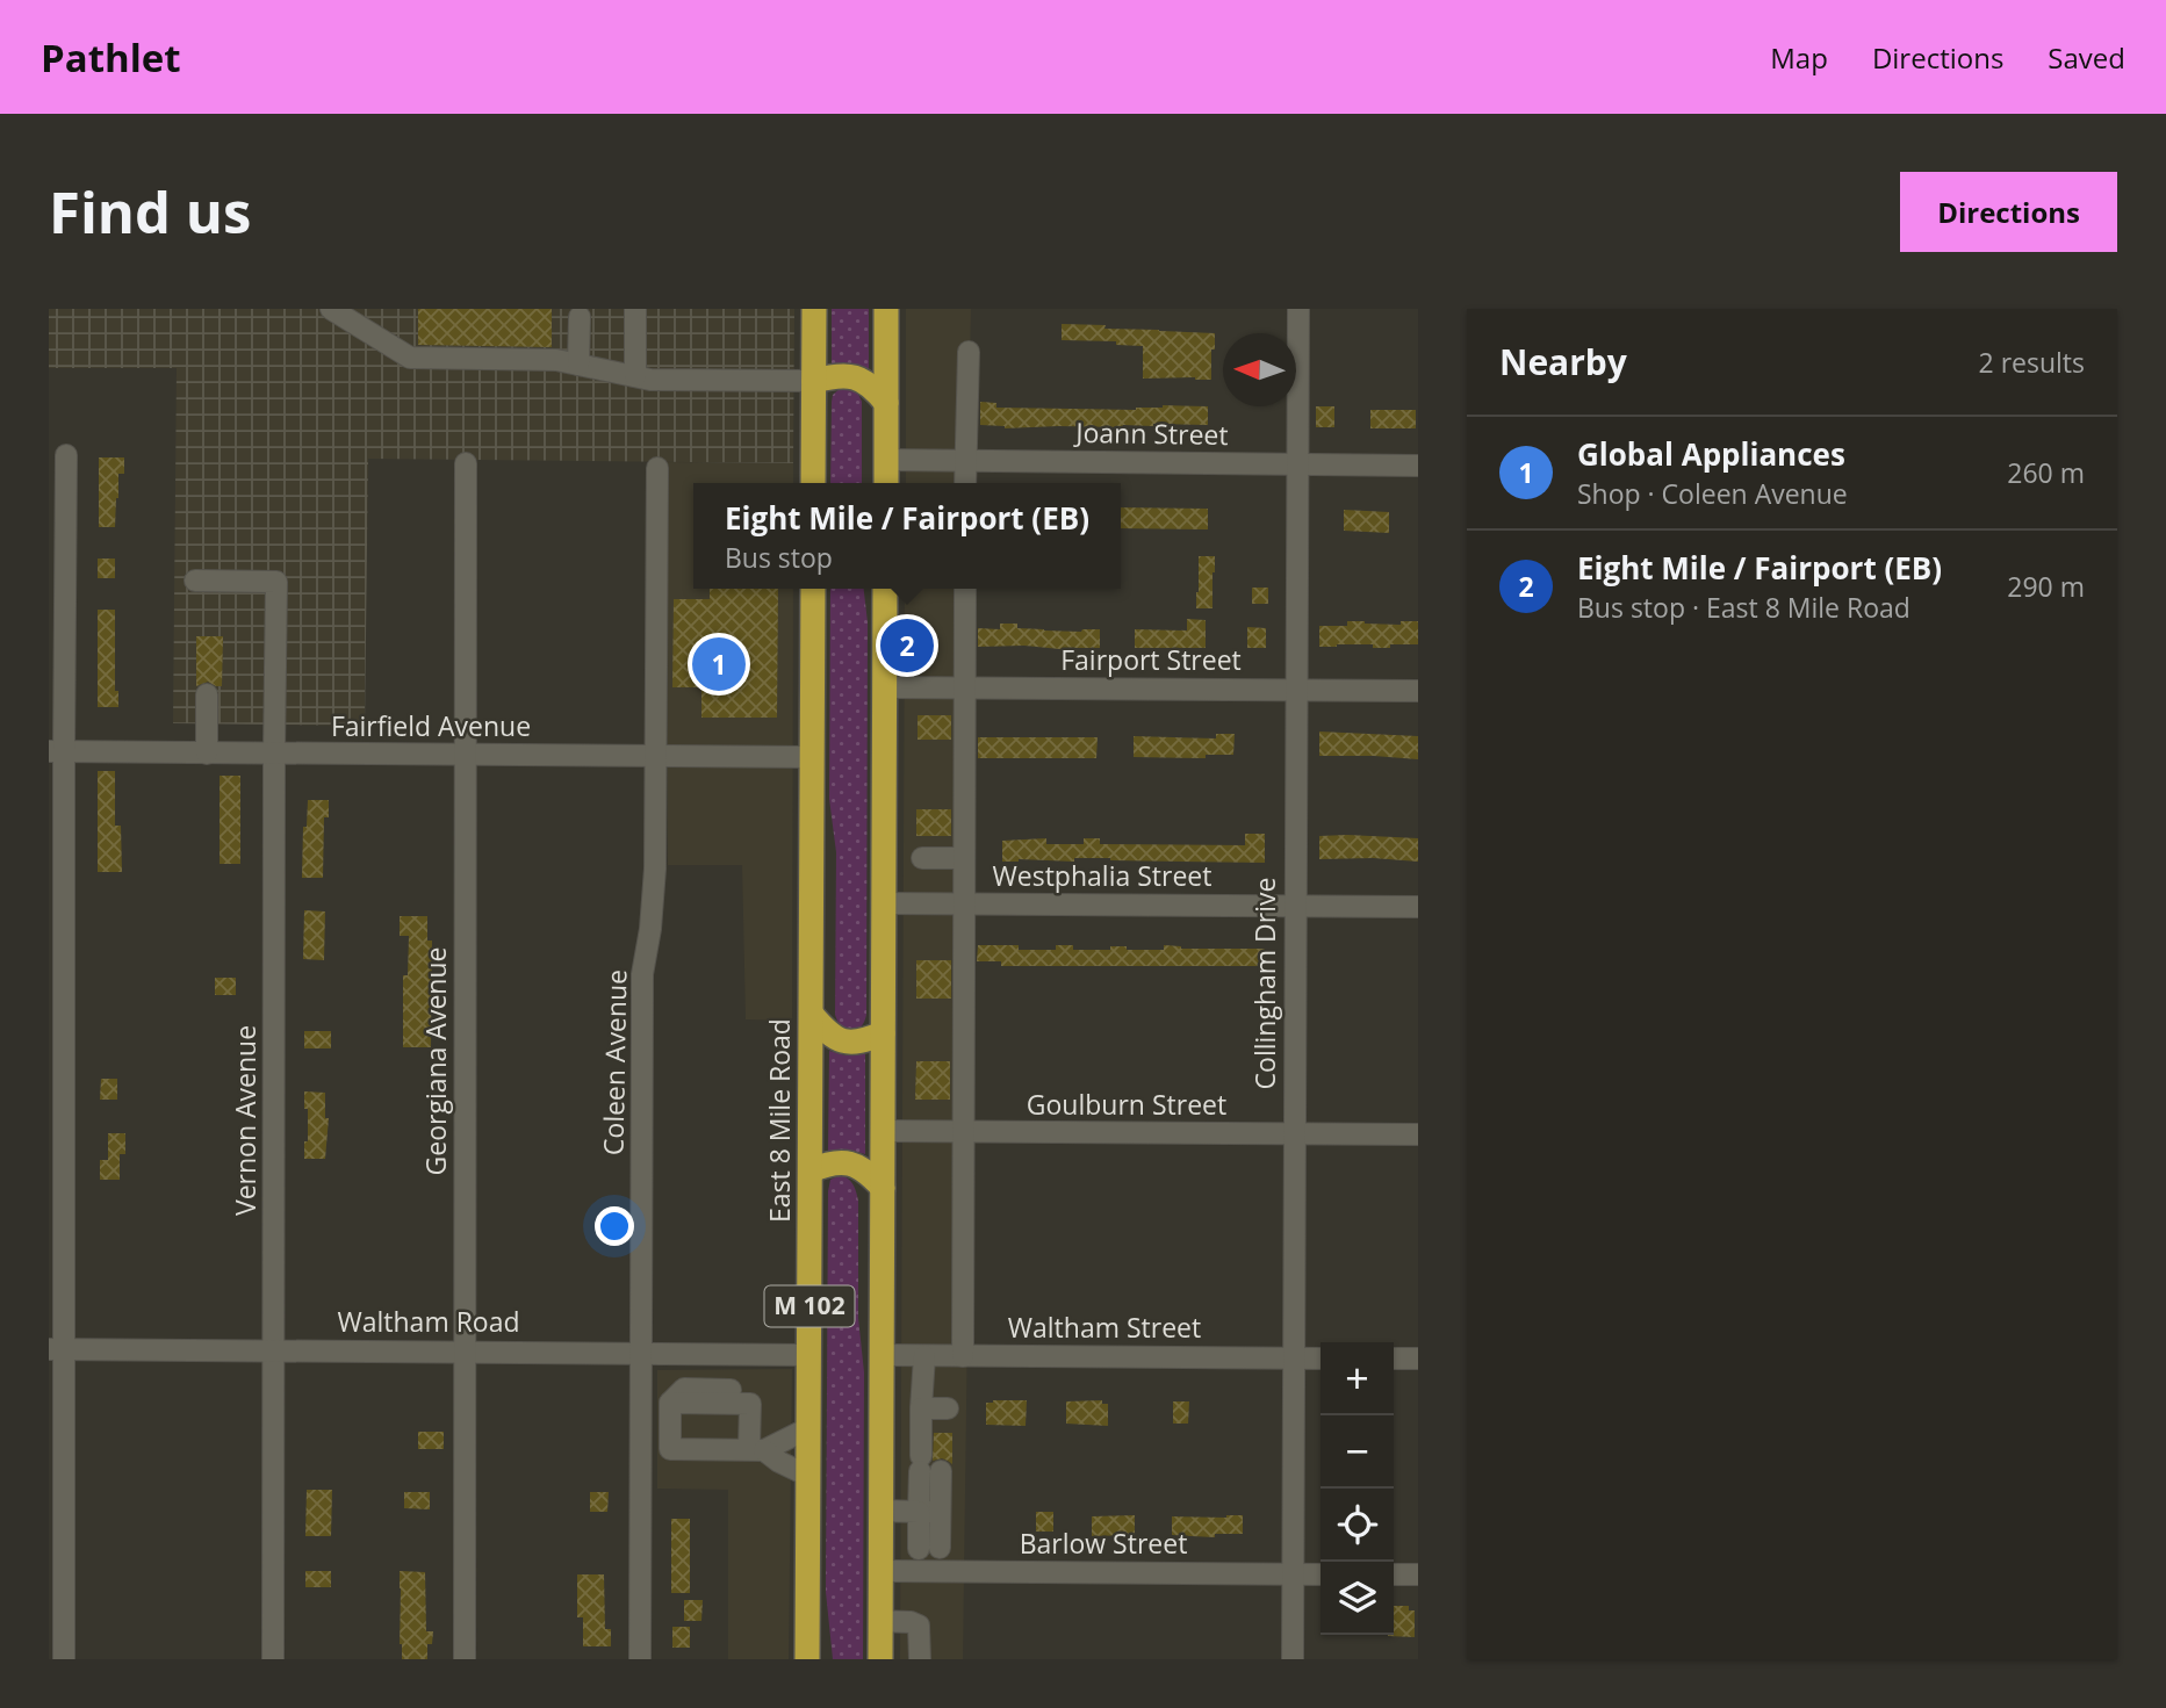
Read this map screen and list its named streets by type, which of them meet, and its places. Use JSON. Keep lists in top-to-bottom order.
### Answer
{
  "streets": {
    "highway": ["East 8 Mile Road", "M 102"],
    "street": [
      "Joann Street",
      "Fairport Street",
      "Fairfield Avenue",
      "Westphalia Street",
      "Collingham Drive",
      "Georgiana Avenue",
      "Coleen Avenue",
      "Goulburn Street",
      "Vernon Avenue",
      "Waltham Road",
      "Waltham Street",
      "Barlow Street"
    ]
  },
  "crossings": [
    ["Joann Street", "Collingham Drive"],
    ["Fairport Street", "Collingham Drive"],
    ["Fairport Street", "M 102"],
    ["Fairfield Avenue", "Georgiana Avenue"],
    ["Fairfield Avenue", "Coleen Avenue"],
    ["Fairfield Avenue", "Vernon Avenue"],
    ["Fairfield Avenue", "East 8 Mile Road"],
    ["Westphalia Street", "Collingham Drive"],
    ["Westphalia Street", "M 102"],
    ["Collingham Drive", "Goulburn Street"],
    ["Collingham Drive", "Waltham Street"],
    ["Collingham Drive", "Barlow Street"],
    ["Georgiana Avenue", "Waltham Road"],
    ["Coleen Avenue", "Waltham Road"],
    ["Goulburn Street", "M 102"],
    ["Vernon Avenue", "Waltham Road"],
    ["East 8 Mile Road", "Waltham Road"],
    ["M 102", "Waltham Street"],
    ["M 102", "Barlow Street"]
  ],
  "north": "left",
  "page": {
    "header": "Pathlet",
    "nav": ["Map", "Directions", "Saved"],
    "buttons": "Directions",
    "title": "Find us",
    "heading": ["Nearby", "2 results"],
    "list": [
      {
        "mark": "1",
        "name": "Global Appliances",
        "note": "Shop · Coleen Avenue",
        "value": "260 m"
      },
      {
        "mark": "2",
        "name": "Eight Mile / Fairport (EB)",
        "note": "Bus stop · East 8 Mile Road",
        "value": "290 m"
      }
    ],
    "popup": ["Eight Mile / Fairport (EB)", "Bus stop"],
    "pins": ["2", "1"],
    "map_buttons": ["+", "−"]
  }
}
